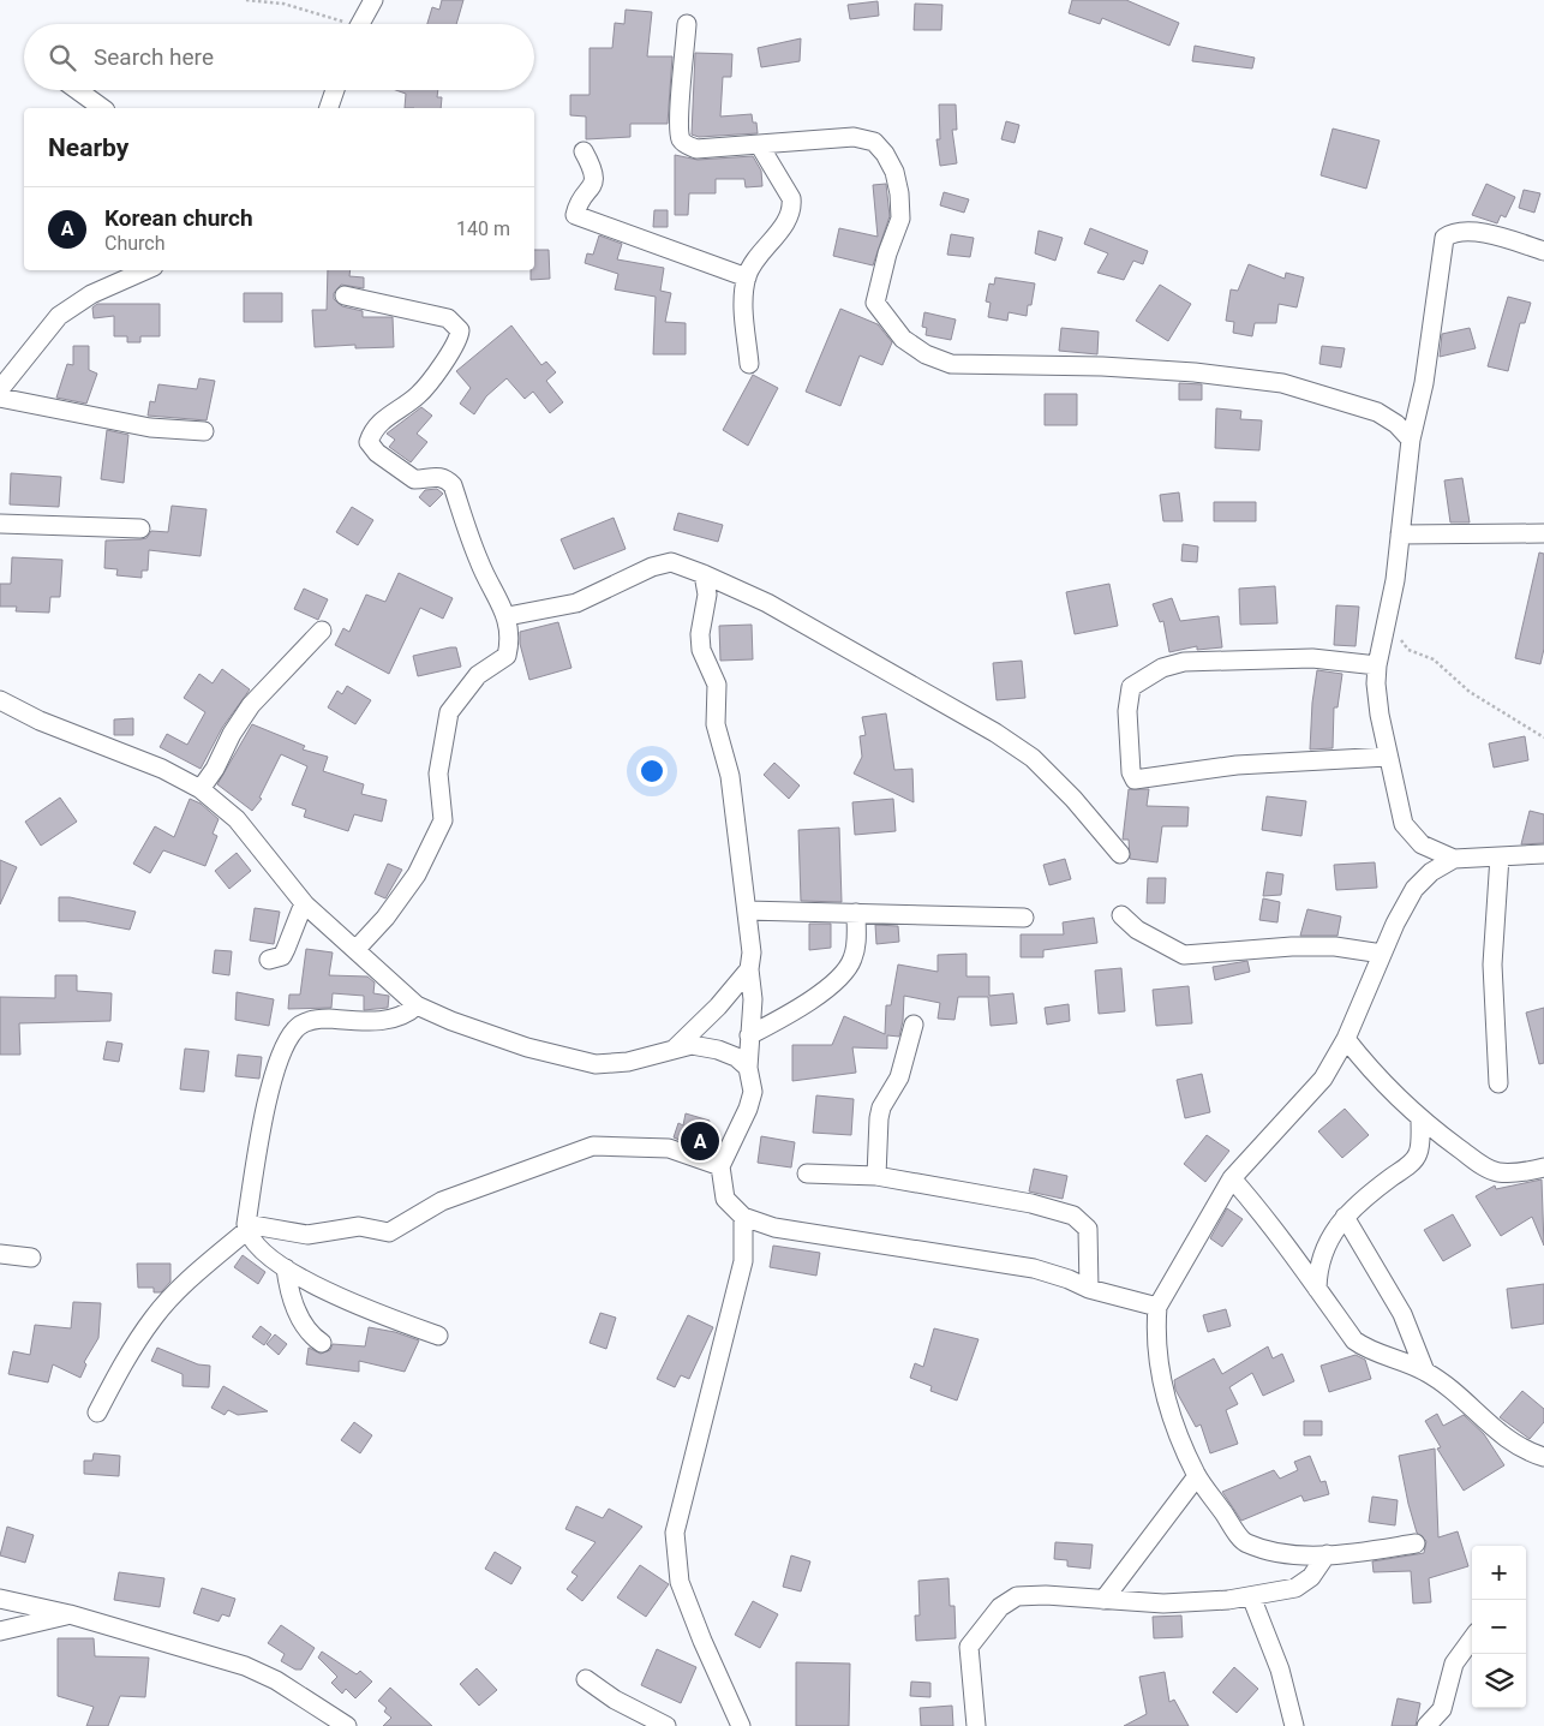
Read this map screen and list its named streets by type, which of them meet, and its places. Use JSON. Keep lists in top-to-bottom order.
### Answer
{
  "page": {
    "search": "Search here",
    "heading": "Nearby",
    "list": [
      {
        "mark": "A",
        "name": "Korean church",
        "note": "Church",
        "value": "140 m"
      }
    ],
    "pins": "A",
    "map_buttons": ["+", "−"]
  }
}
